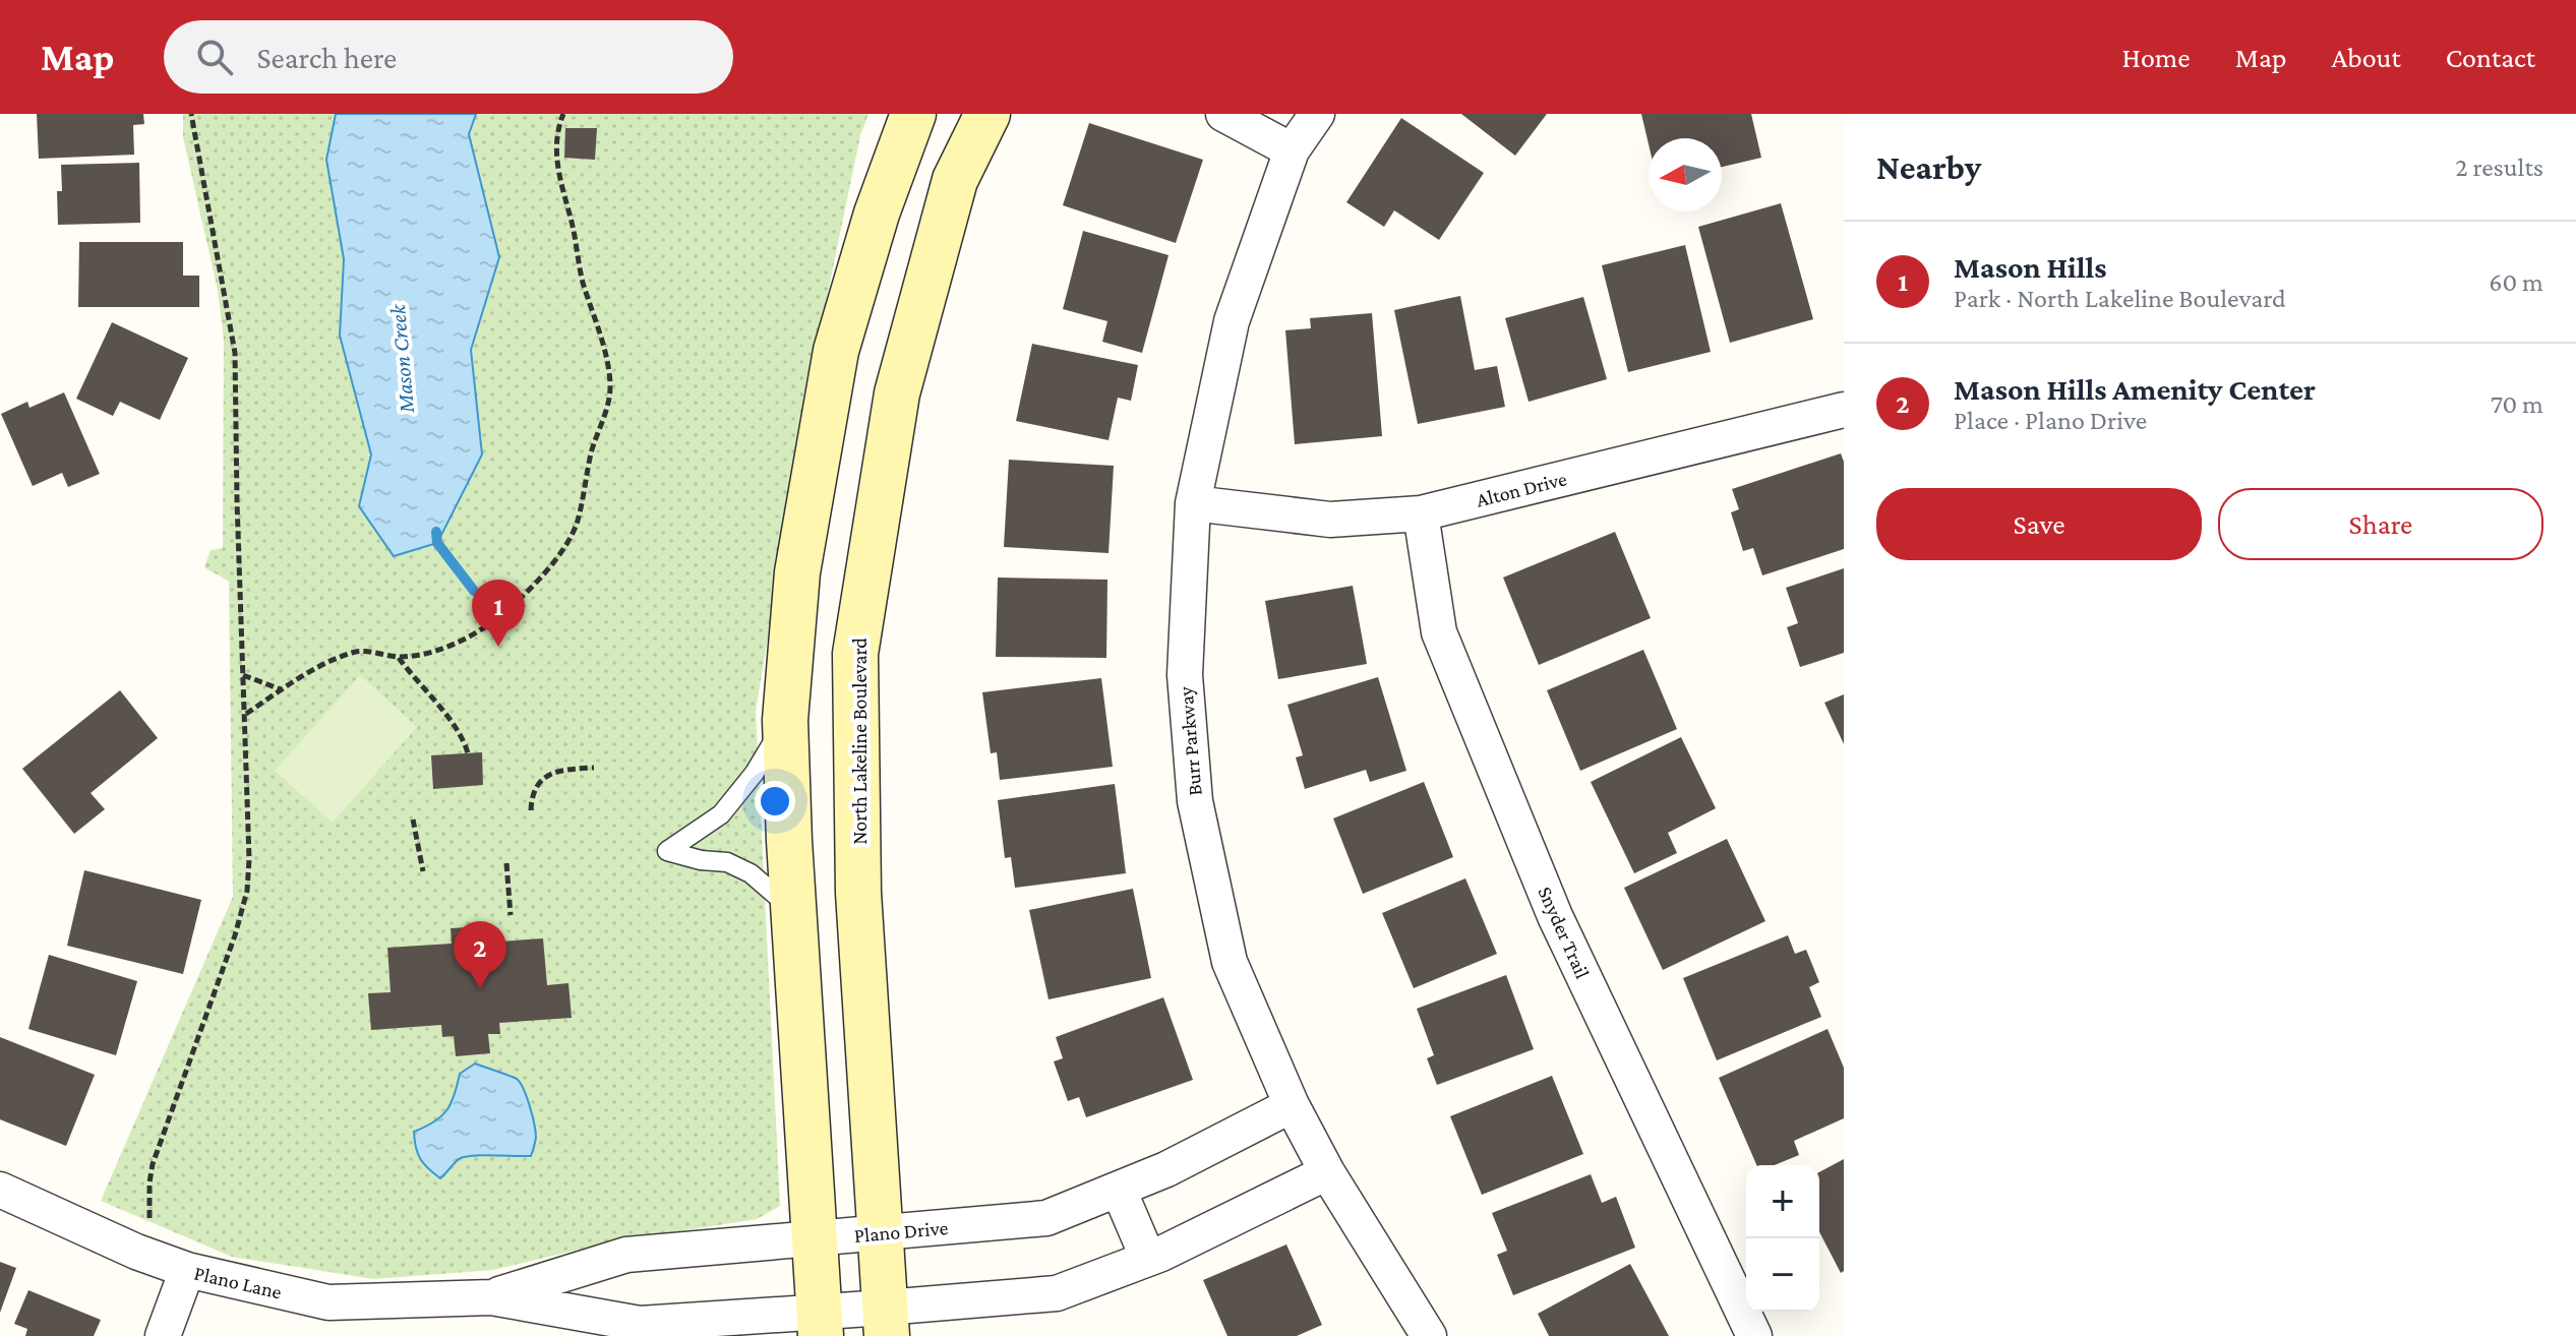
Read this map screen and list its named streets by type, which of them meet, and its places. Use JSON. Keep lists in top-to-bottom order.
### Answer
{
  "streets": {
    "main road": ["North Lakeline Boulevard"],
    "street": [
      "Alton Drive",
      "Burr Parkway",
      "Snyder Trail",
      "Plano Drive",
      "Plano Lane"
    ]
  },
  "crossings": [
    ["Alton Drive", "Burr Parkway"],
    ["Alton Drive", "Snyder Trail"],
    ["North Lakeline Boulevard", "Plano Drive"],
    ["Burr Parkway", "Plano Drive"],
    ["Plano Drive", "Plano Lane"]
  ],
  "water": ["Mason Creek"],
  "north": "left",
  "page": {
    "header": "Map",
    "search": "Search here",
    "nav": [
      "Home",
      "Map",
      "About",
      "Contact"
    ],
    "heading": ["Nearby", "2 results"],
    "list": [
      {
        "mark": "1",
        "name": "Mason Hills",
        "note": "Park · North Lakeline Boulevard",
        "value": "60 m"
      },
      {
        "mark": "2",
        "name": "Mason Hills Amenity Center",
        "note": "Place · Plano Drive",
        "value": "70 m"
      }
    ],
    "buttons": ["Save", "Share"],
    "pins": ["1", "2"],
    "map_buttons": ["+", "−"]
  }
}
